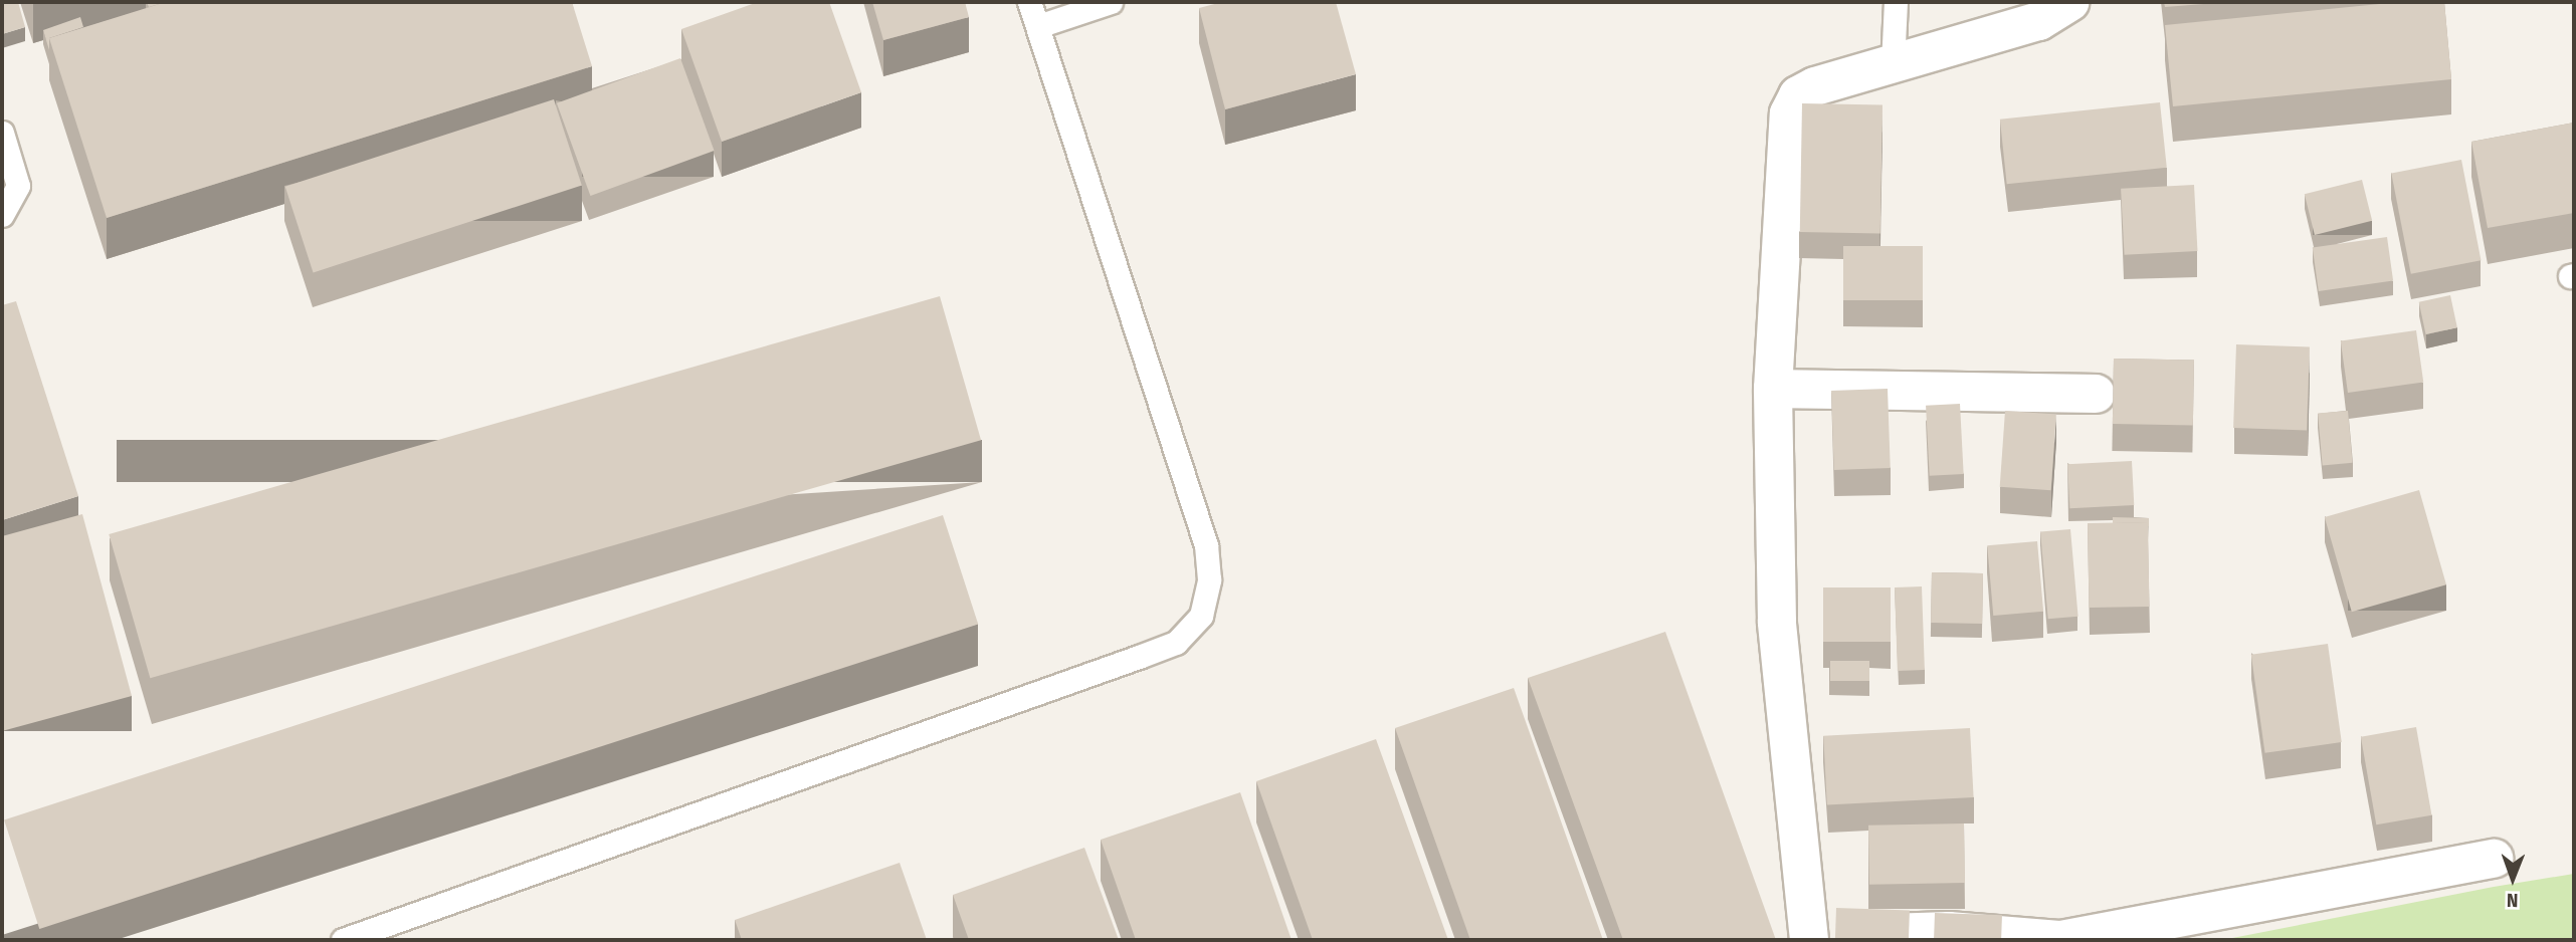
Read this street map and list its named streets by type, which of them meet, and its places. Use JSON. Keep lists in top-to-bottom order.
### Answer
{
  "north": "bottom"
}
